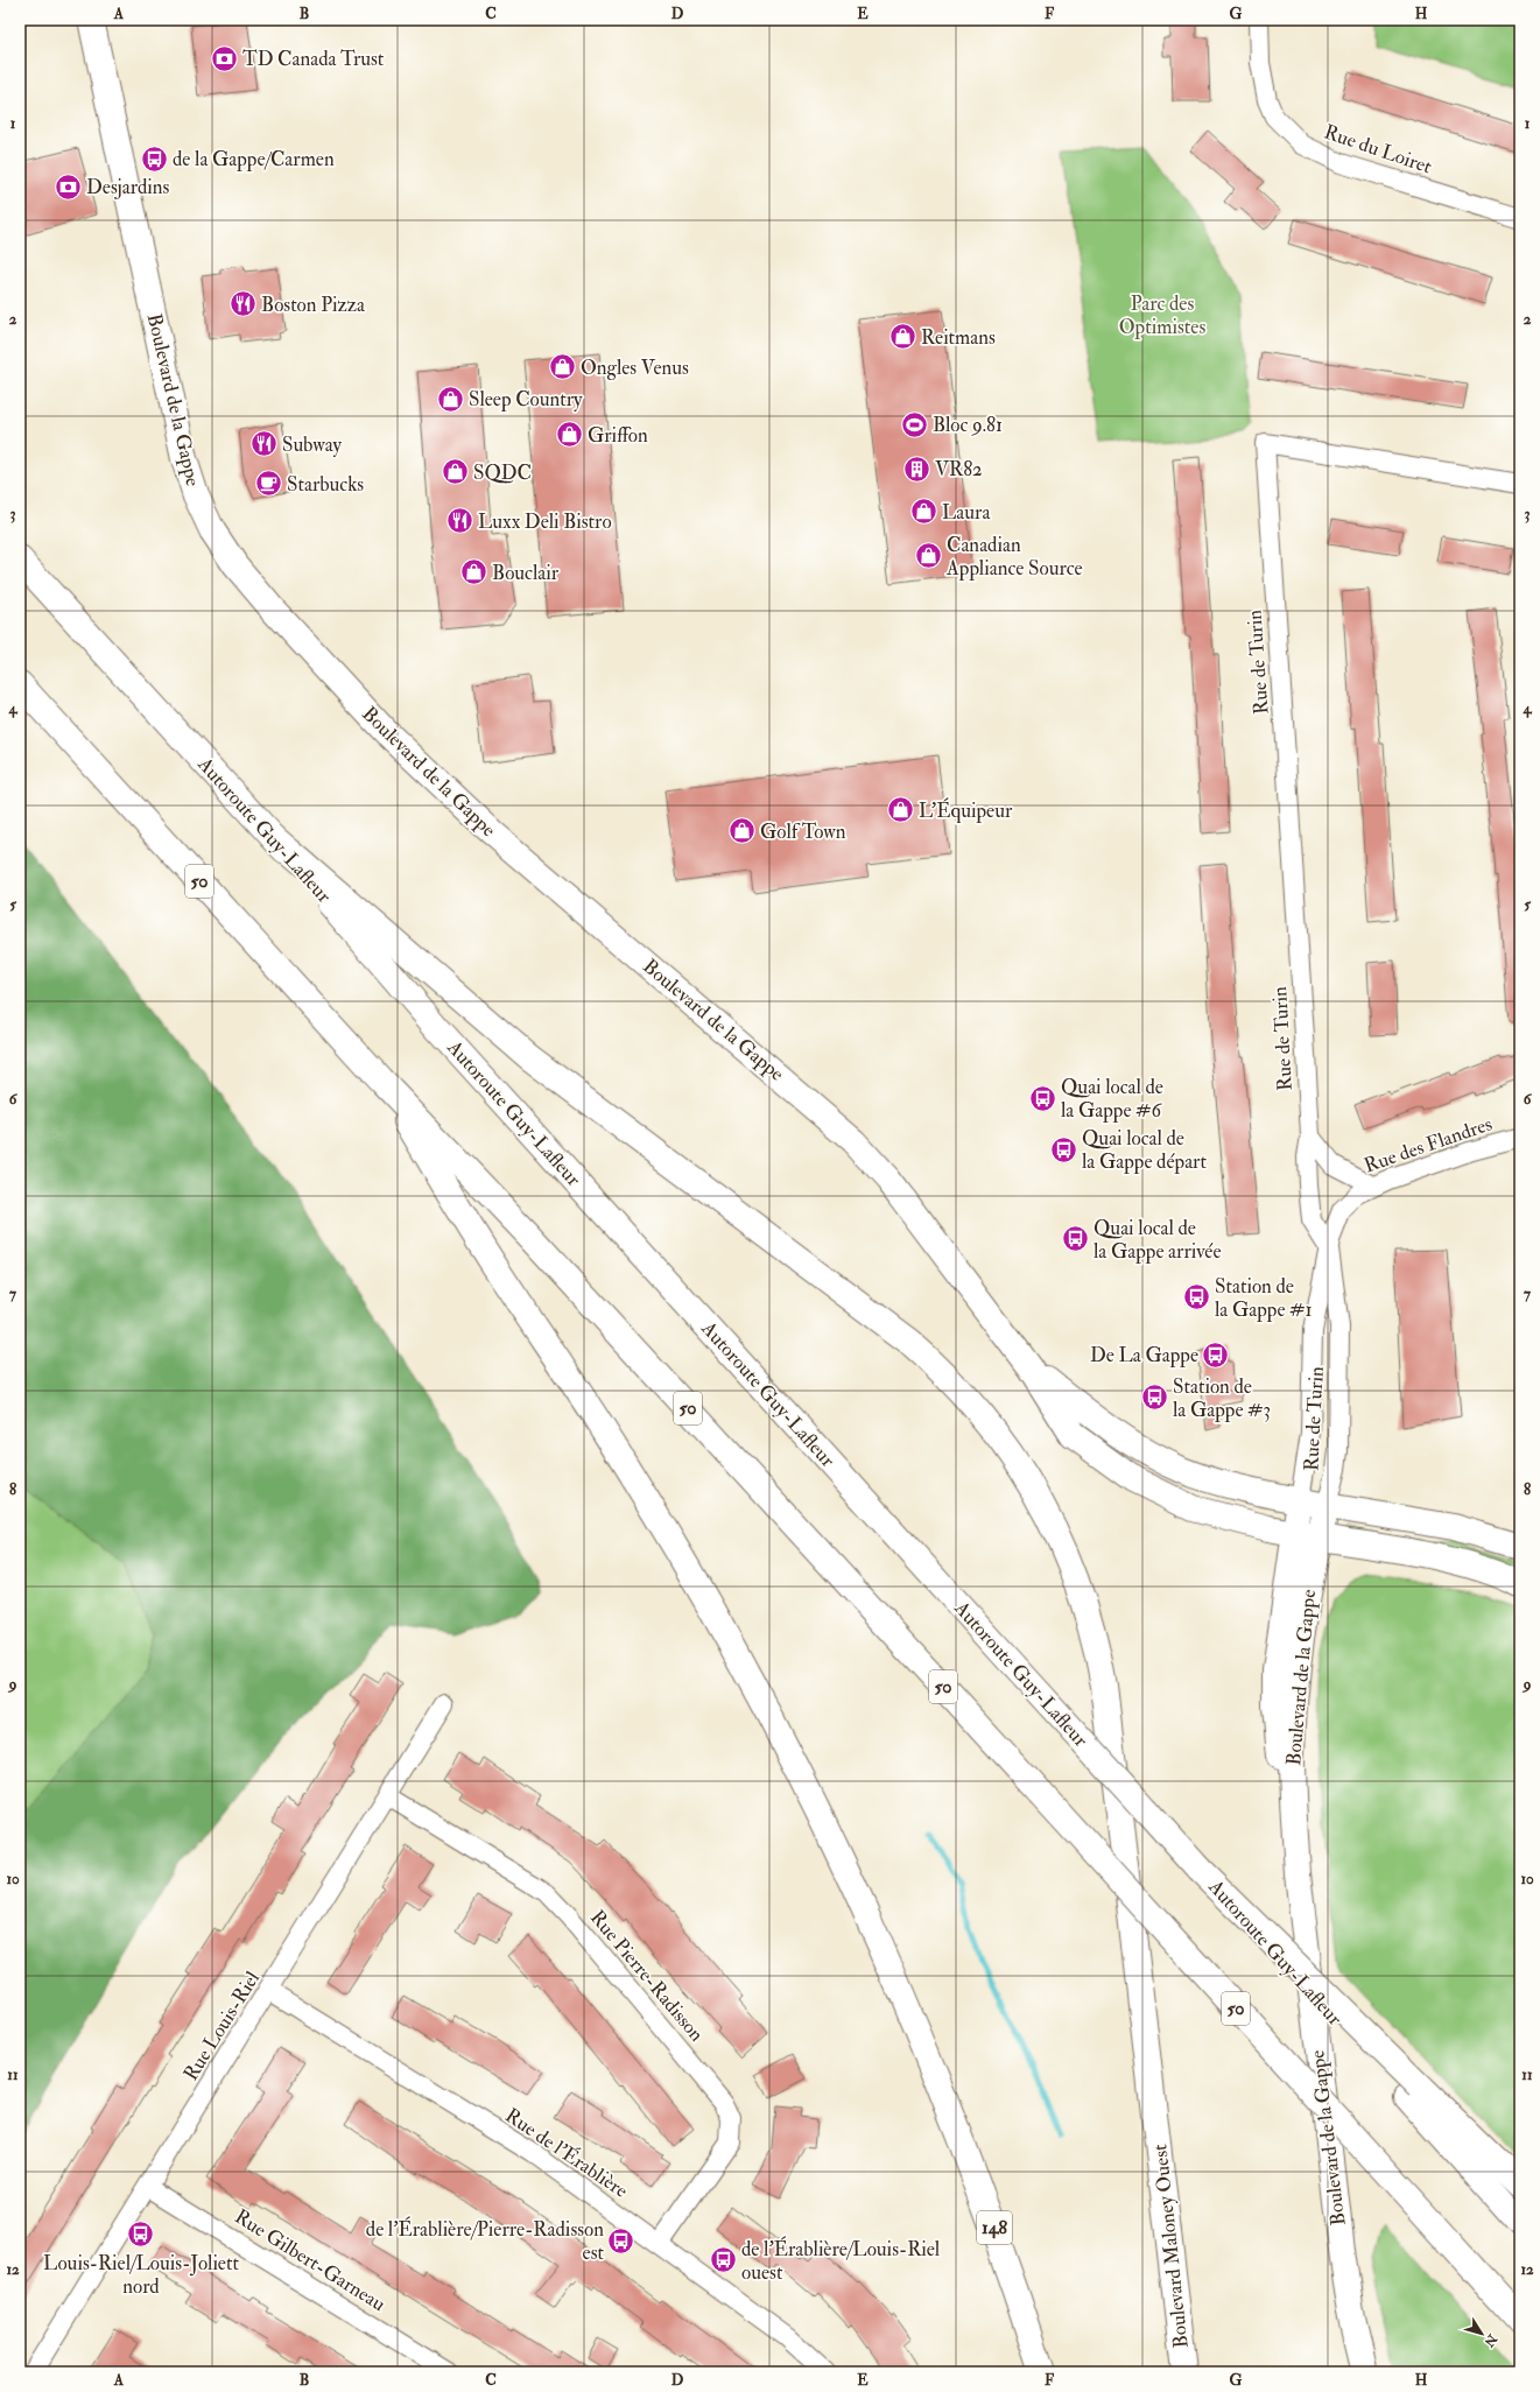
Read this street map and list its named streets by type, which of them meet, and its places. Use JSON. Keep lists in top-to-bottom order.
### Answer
{
  "streets": {
    "main road": [
      "Boulevard de la Gappe",
      "Autoroute Guy-Lafleur",
      "50",
      "148",
      "Boulevard Maloney Ouest"
    ],
    "street": [
      "Rue du Loiret",
      "Rue de Turin",
      "Rue des Flandres",
      "Rue Pierre-Radisson",
      "Rue Louis-Riel",
      "Rue de l'Érablière",
      "Rue Gilbert-Garneau"
    ]
  },
  "crossings": [
    ["Boulevard de la Gappe", "Rue de Turin"],
    ["Rue de Turin", "Rue des Flandres"],
    ["Autoroute Guy-Lafleur", "Boulevard Maloney Ouest"],
    ["50", "148"],
    ["Rue Pierre-Radisson", "Rue Louis-Riel"],
    ["Rue Pierre-Radisson", "Rue de l'Érablière"],
    ["Rue Louis-Riel", "Rue de l'Érablière"],
    ["Rue Louis-Riel", "Rue Gilbert-Garneau"]
  ],
  "parks": ["Parc des Optimistes"],
  "places": {
    "bank": ["TD Canada Trust", "Desjardins"],
    "bus stop": [
      "de la Gappe/Carmen",
      "Quai local de la Gappe #6",
      "Quai local de la Gappe départ",
      "Quai local de la Gappe arrivée",
      "Station de la Gappe #1",
      "De La Gappe",
      "Station de la Gappe #3",
      "Louis-Riel/Louis-Joliett nord",
      "de l'Érablière/Pierre-Radisson est",
      "de l'Érablière/Louis-Riel ouest"
    ],
    "restaurant": ["Boston Pizza", "Subway", "Luxx Deli Bistro"],
    "shop": [
      "Reitmans",
      "Ongles Venus",
      "Sleep Country",
      "Griffon",
      "SQDC",
      "Laura",
      "Canadian Appliance Source",
      "Bouclair",
      "L'Équipeur",
      "Golf Town"
    ],
    "sports": ["Bloc 9.81"],
    "building": ["VR82"],
    "cafe": ["Starbucks"]
  },
  "north": "bottom right",
  "grid": {
    "columns": [
      "A",
      "B",
      "C",
      "D",
      "E",
      "F",
      "G",
      "H"
    ],
    "rows": [
      "1",
      "2",
      "3",
      "4",
      "5",
      "6",
      "7",
      "8",
      "9",
      "10",
      "11",
      "12"
    ]
  }
}
